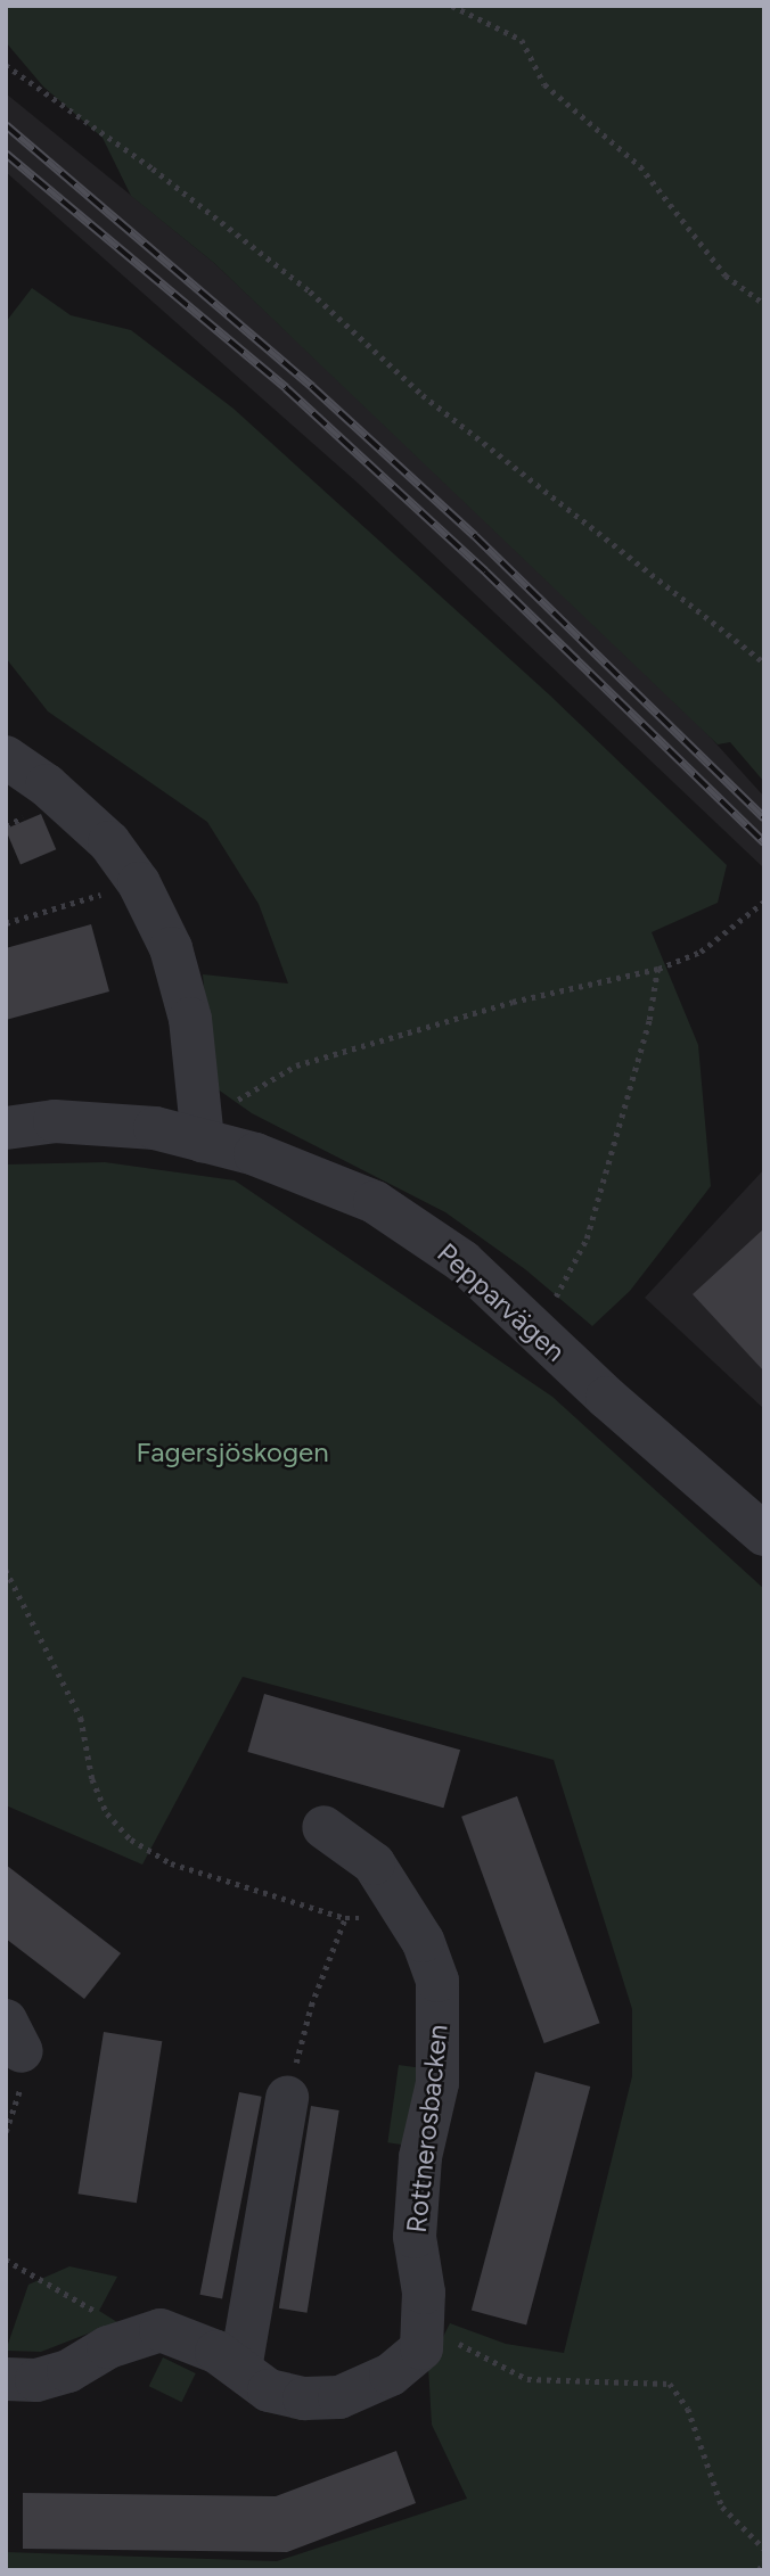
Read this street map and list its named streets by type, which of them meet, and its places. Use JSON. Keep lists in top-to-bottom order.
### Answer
{
  "streets": {
    "street": ["Pepparvägen", "Rottnerosbacken"]
  },
  "parks": ["Fagersjöskogen"]
}
